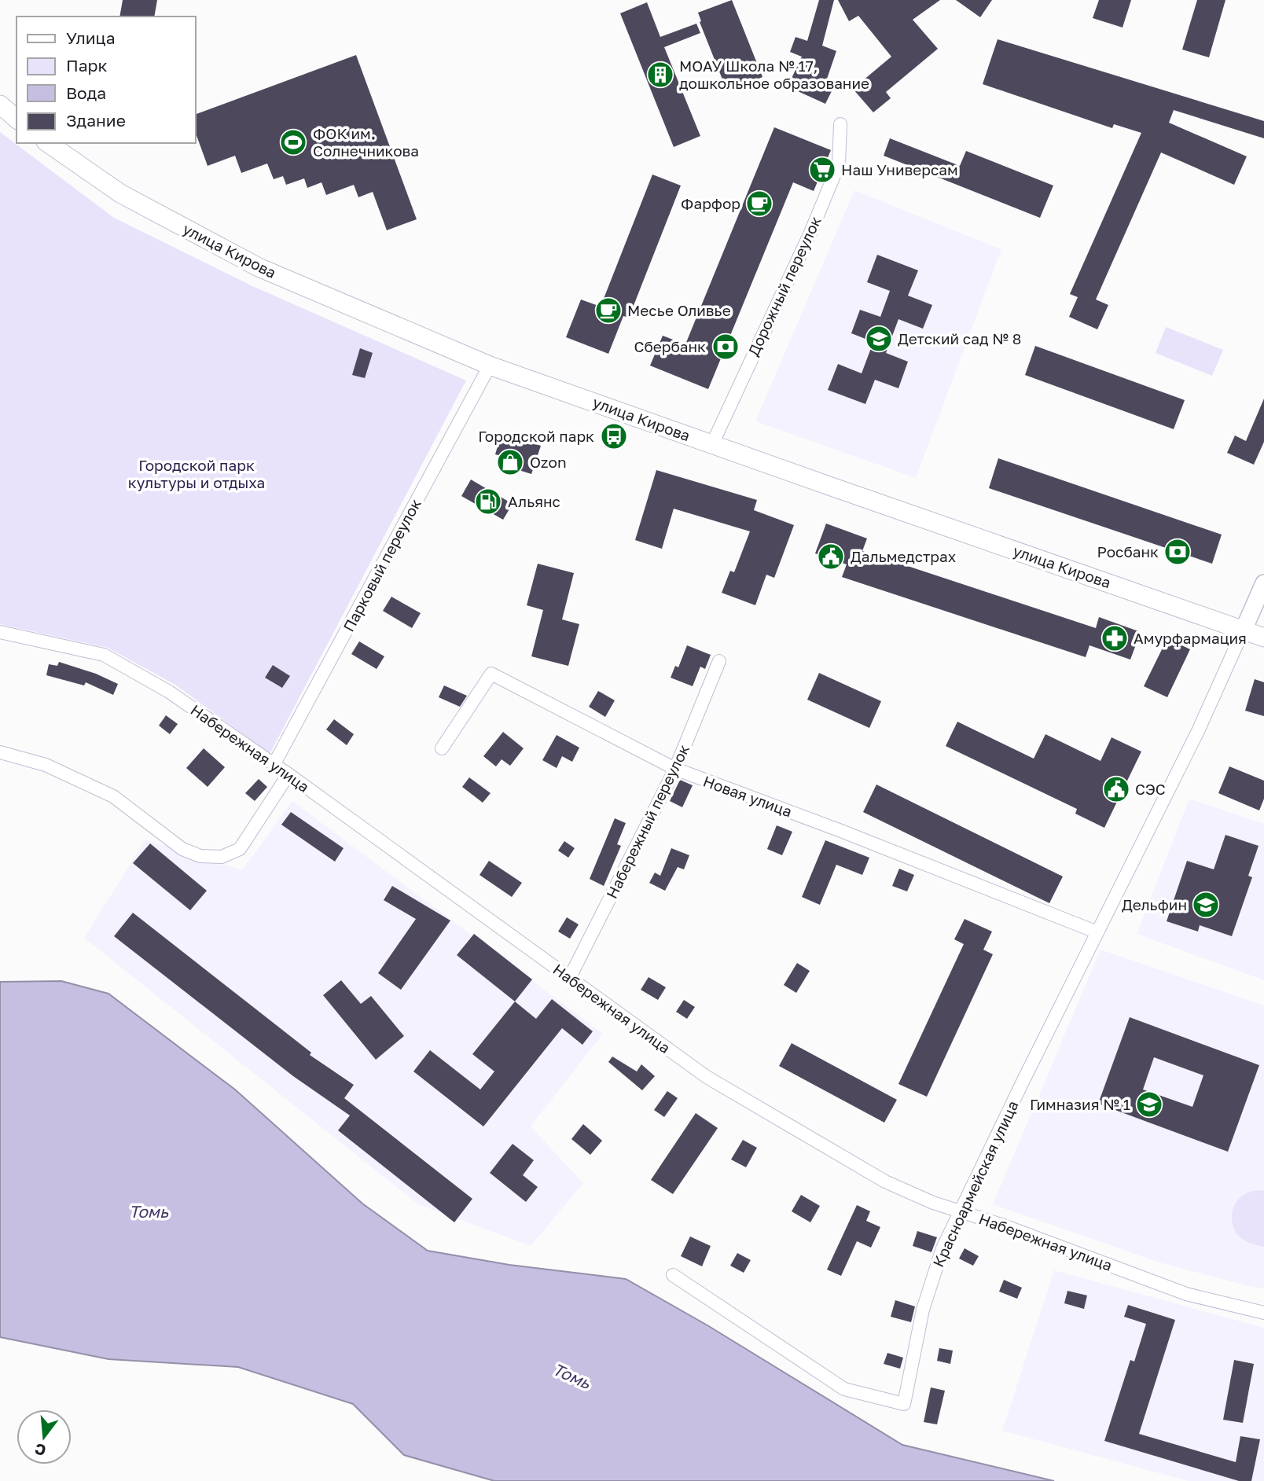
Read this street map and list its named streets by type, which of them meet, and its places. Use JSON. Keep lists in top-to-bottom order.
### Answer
{
  "streets": {
    "main road": ["улица Кирова"],
    "street": [
      "Дорожный переулок",
      "Парковый переулок",
      "Набережная улица",
      "Новая улица",
      "Набережный переулок",
      "Красноармейская улица"
    ]
  },
  "crossings": [
    ["улица Кирова", "Дорожный переулок"],
    ["улица Кирова", "Парковый переулок"],
    ["улица Кирова", "Красноармейская улица"],
    ["Парковый переулок", "Набережная улица"],
    ["Набережная улица", "Набережный переулок"],
    ["Набережная улица", "Красноармейская улица"],
    ["Новая улица", "Набережный переулок"],
    ["Новая улица", "Красноармейская улица"]
  ],
  "water": ["Томь"],
  "parks": ["Городской парк культуры и отдыха"],
  "places": {
    "building": ["МОАУ Школа № 17, дошкольное образование"],
    "sports": ["ФОК им. Солнечникова"],
    "supermarket": ["Наш Универсам"],
    "cafe": ["Фарфор", "Месье Оливье"],
    "school or university": ["Детский сад № 8", "Дельфин", "Гимназия № 1"],
    "bank": ["Сбербанк", "Росбанк"],
    "bus stop": ["Городской парк"],
    "shop": ["Ozon"],
    "fuel station": ["Альянс"],
    "public building": ["Дальмедстрах", "СЭС"],
    "pharmacy": ["Амурфармация"]
  },
  "legend": [
    "Улица",
    "Парк",
    "Вода",
    "Здание"
  ],
  "north": "bottom"
}
